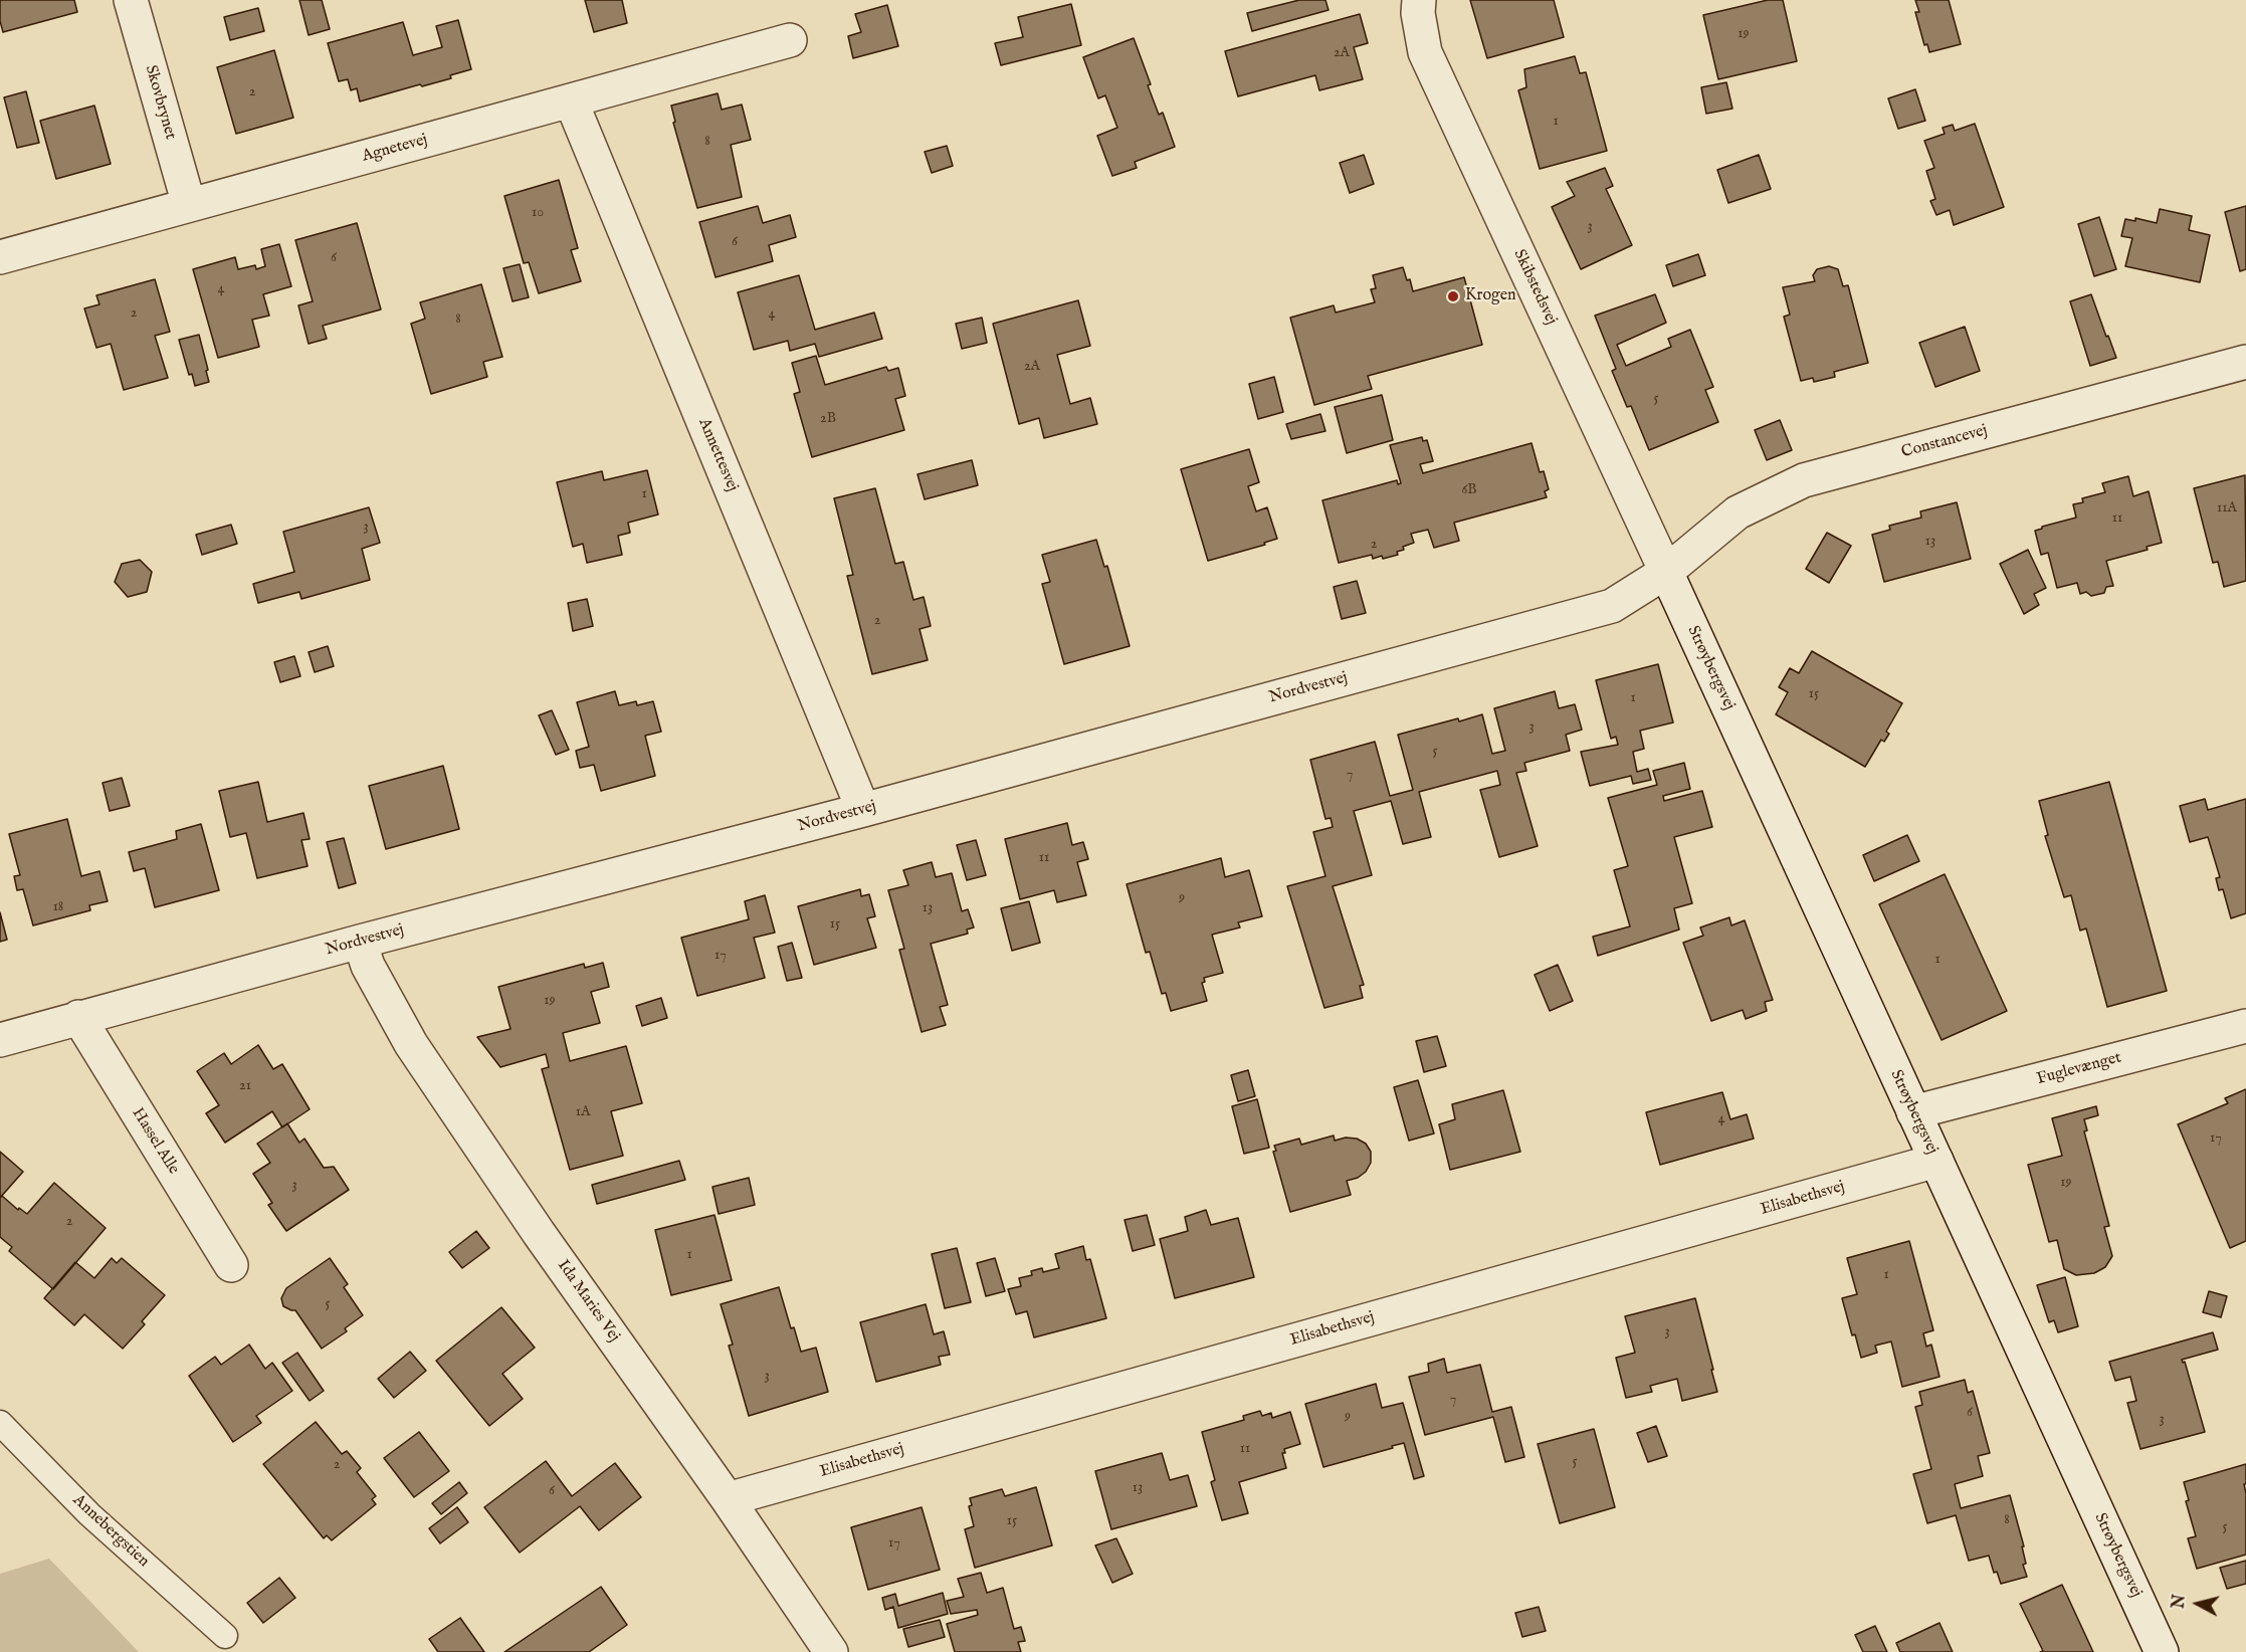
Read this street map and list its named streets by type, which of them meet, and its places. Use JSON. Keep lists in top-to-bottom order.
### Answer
{
  "streets": {
    "street": [
      "Skovbrynet",
      "Agnetevej",
      "Skibstedsvej",
      "Constancevej",
      "Annettesvej",
      "Strøybergsvej",
      "Nordvestvej",
      "Fuglevænget",
      "Hassel Alle",
      "Elisabethsvej",
      "Ida Maries Vej"
    ],
    "lane": ["Annebergstien"]
  },
  "crossings": [
    ["Skovbrynet", "Agnetevej"],
    ["Agnetevej", "Annettesvej"],
    ["Skibstedsvej", "Constancevej"],
    ["Skibstedsvej", "Strøybergsvej"],
    ["Skibstedsvej", "Nordvestvej"],
    ["Constancevej", "Strøybergsvej"],
    ["Constancevej", "Nordvestvej"],
    ["Annettesvej", "Nordvestvej"],
    ["Strøybergsvej", "Nordvestvej"],
    ["Strøybergsvej", "Fuglevænget"],
    ["Strøybergsvej", "Elisabethsvej"],
    ["Nordvestvej", "Hassel Alle"],
    ["Nordvestvej", "Ida Maries Vej"],
    ["Elisabethsvej", "Ida Maries Vej"]
  ],
  "places": ["Krogen"],
  "house_numbers": [
    "19",
    "2A",
    "2",
    "1",
    "8",
    "10",
    "3",
    "6",
    "6",
    "4",
    "2",
    "4",
    "8",
    "2A",
    "5",
    "2B",
    "6B",
    "1",
    "11A",
    "11",
    "3",
    "13",
    "2",
    "2",
    "15",
    "1",
    "3",
    "5",
    "7",
    "11",
    "9",
    "18",
    "13",
    "15",
    "17",
    "1",
    "19",
    "21",
    "1A",
    "4",
    "17",
    "19",
    "3",
    "2",
    "1",
    "1",
    "5",
    "3",
    "3",
    "7",
    "6",
    "9",
    "3",
    "11",
    "5",
    "2",
    "13",
    "6",
    "8",
    "15",
    "5",
    "17"
  ],
  "north": "left"
}
